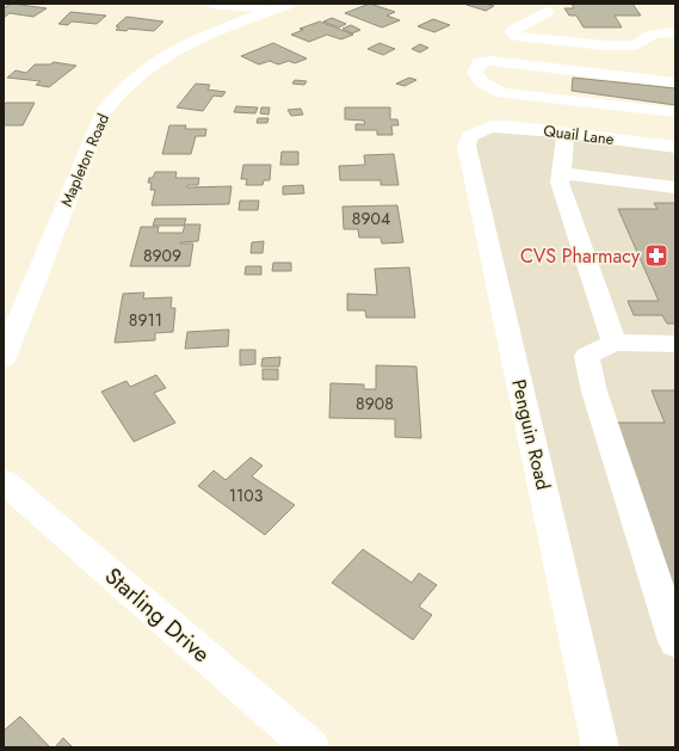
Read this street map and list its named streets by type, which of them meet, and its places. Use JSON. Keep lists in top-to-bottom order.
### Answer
{
  "streets": {
    "street": [
      "Quail Lane",
      "Mapleton Road",
      "Penguin Road",
      "Starling Drive"
    ]
  },
  "crossings": [
    ["Quail Lane", "Penguin Road"]
  ],
  "places": {
    "pharmacy": ["CVS Pharmacy"]
  },
  "house_numbers": [
    "8904",
    "8909",
    "8911",
    "8908",
    "1103"
  ]
}
